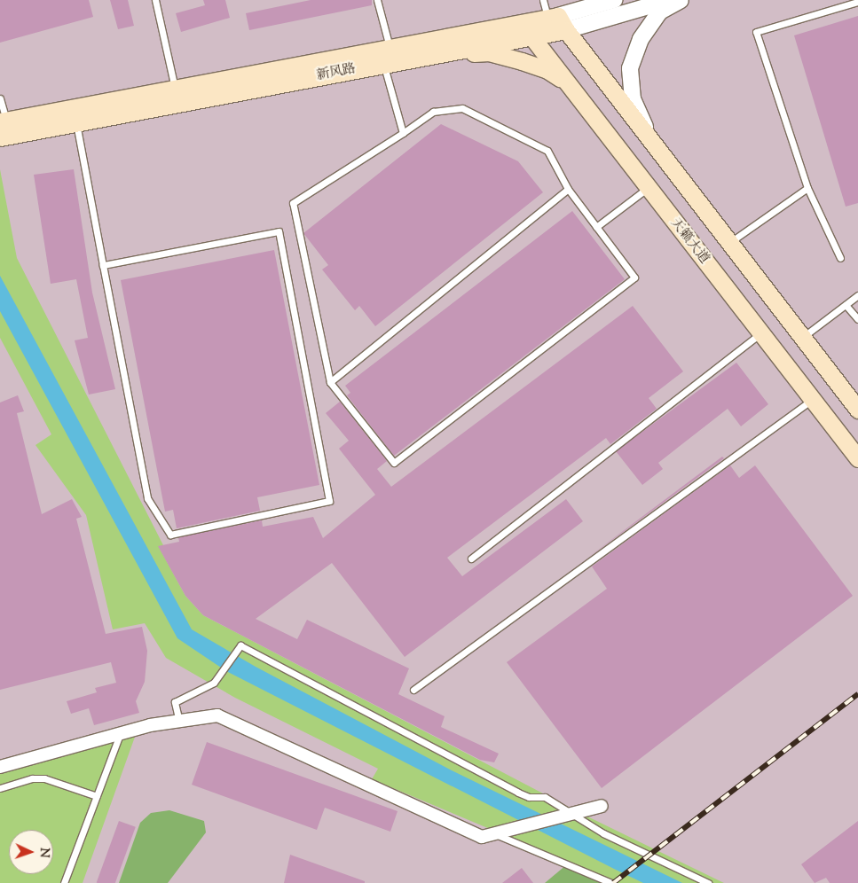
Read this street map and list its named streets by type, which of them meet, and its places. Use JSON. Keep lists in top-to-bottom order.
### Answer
{
  "streets": {
    "main road": ["新风路", "天籁大道"]
  },
  "crossings": [
    ["新风路", "天籁大道"]
  ],
  "north": "right"
}
